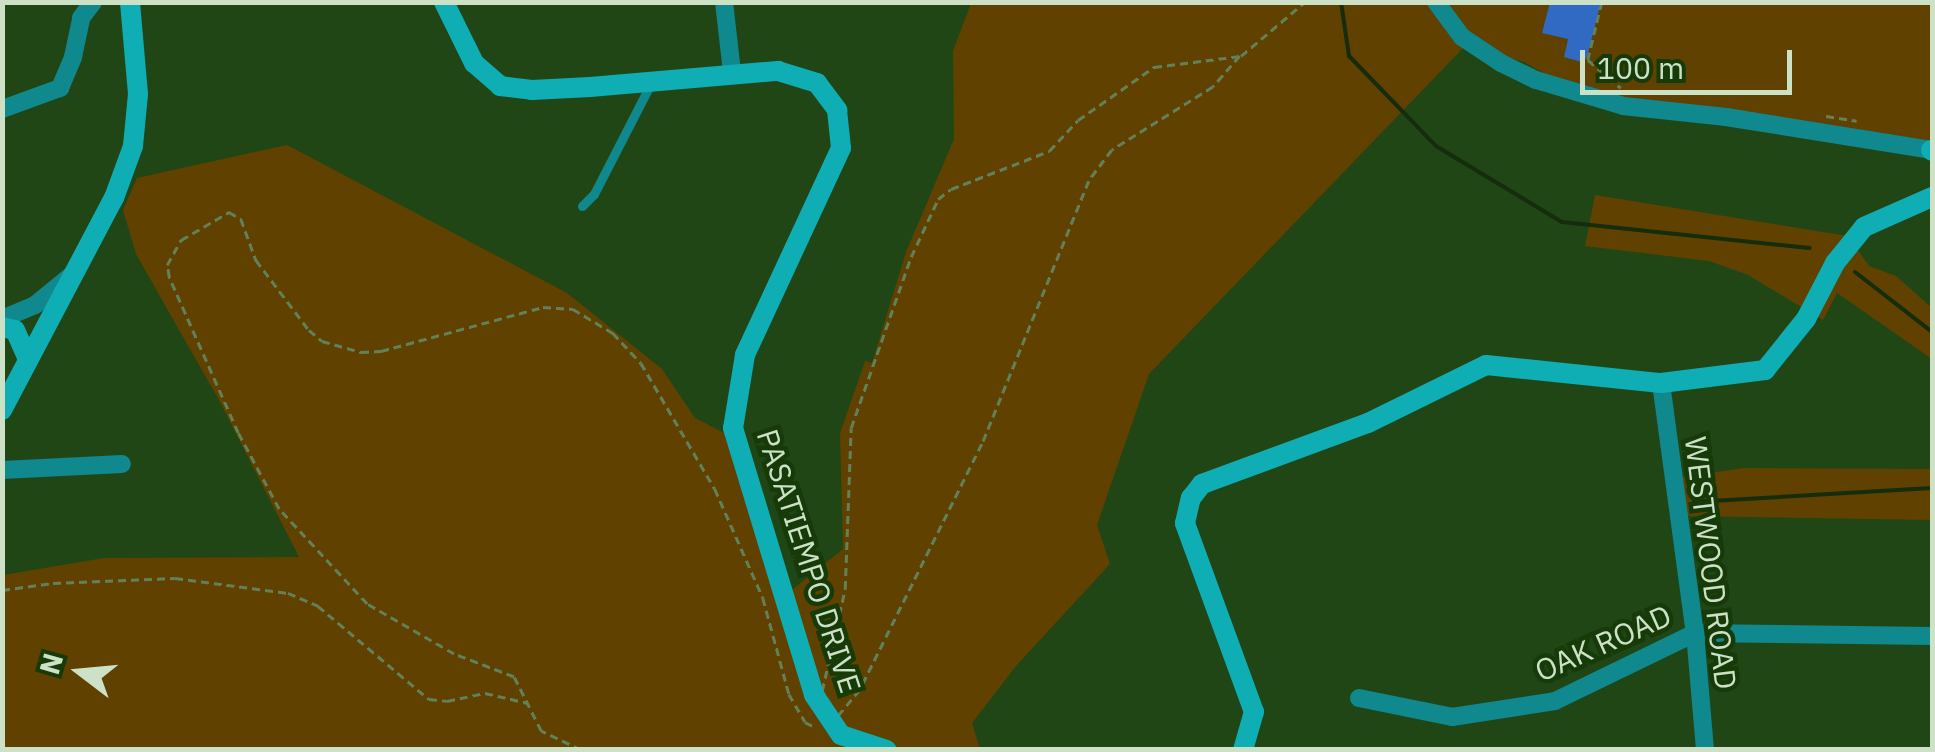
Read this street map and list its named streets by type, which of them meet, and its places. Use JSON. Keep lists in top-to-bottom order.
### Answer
{
  "streets": {
    "street": ["PASATIEMPO DRIVE", "WESTWOOD ROAD", "OAK ROAD"]
  },
  "crossings": [
    ["WESTWOOD ROAD", "OAK ROAD"]
  ],
  "scale_bar": "100 m",
  "north": "left"
}
